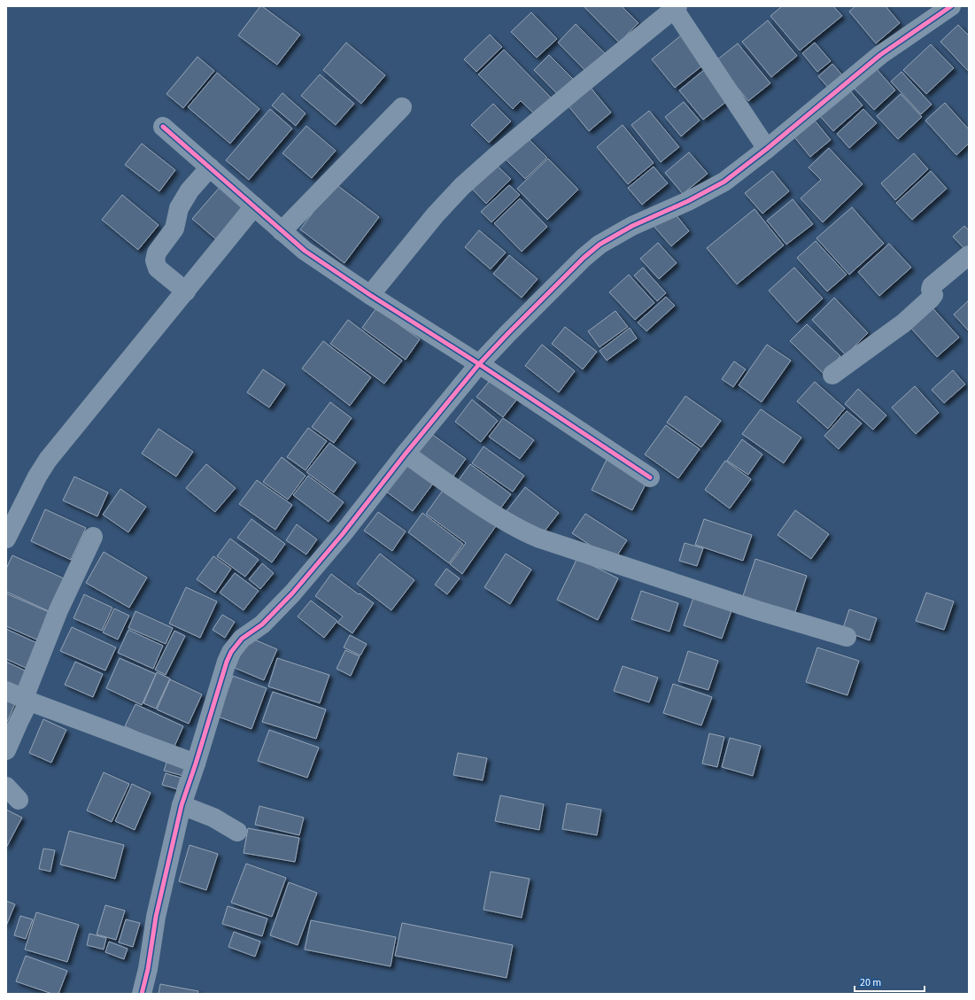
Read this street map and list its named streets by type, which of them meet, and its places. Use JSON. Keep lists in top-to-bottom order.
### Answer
{
  "scale_bar": "20 m"
}
